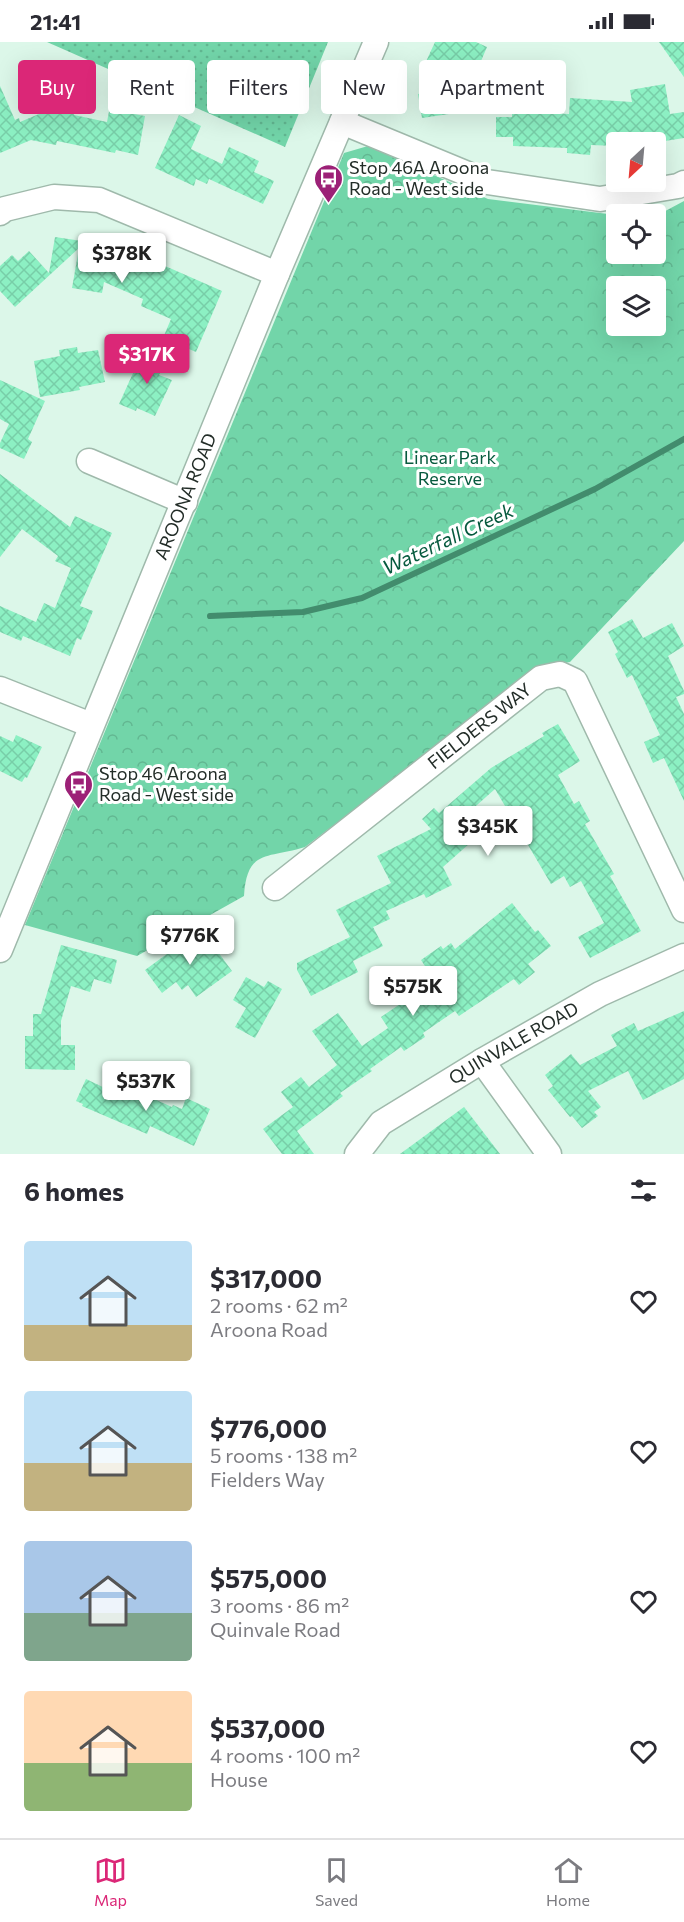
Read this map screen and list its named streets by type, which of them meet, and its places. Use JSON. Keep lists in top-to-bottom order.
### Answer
{
  "streets": {
    "street": ["AROONA ROAD", "FIELDERS WAY", "QUINVALE ROAD"]
  },
  "water": ["Waterfall Creek"],
  "parks": ["Linear Park Reserve"],
  "places": {
    "bus stop": ["Stop 46A Aroona Road - West side", "Stop 46 Aroona Road - West side"]
  },
  "north": "bottom left",
  "page": {
    "status": "21:41",
    "chip": [
      "Buy",
      "Rent",
      "Filters",
      "New",
      "Apartment"
    ],
    "price": [
      "$378K",
      "$317K",
      "$345K",
      "$776K",
      "$575K",
      "$537K"
    ],
    "heading": "6 homes",
    "list": [
      {
        "name": "$317,000",
        "note": "2 rooms · 62 m² · Aroona Road"
      },
      {
        "name": "$776,000",
        "note": "5 rooms · 138 m² · Fielders Way"
      },
      {
        "name": "$575,000",
        "note": "3 rooms · 86 m² · Quinvale Road"
      },
      {
        "name": "$537,000",
        "note": "4 rooms · 100 m² · House"
      }
    ],
    "tabs": ["Map", "Saved", "Home"]
  }
}
